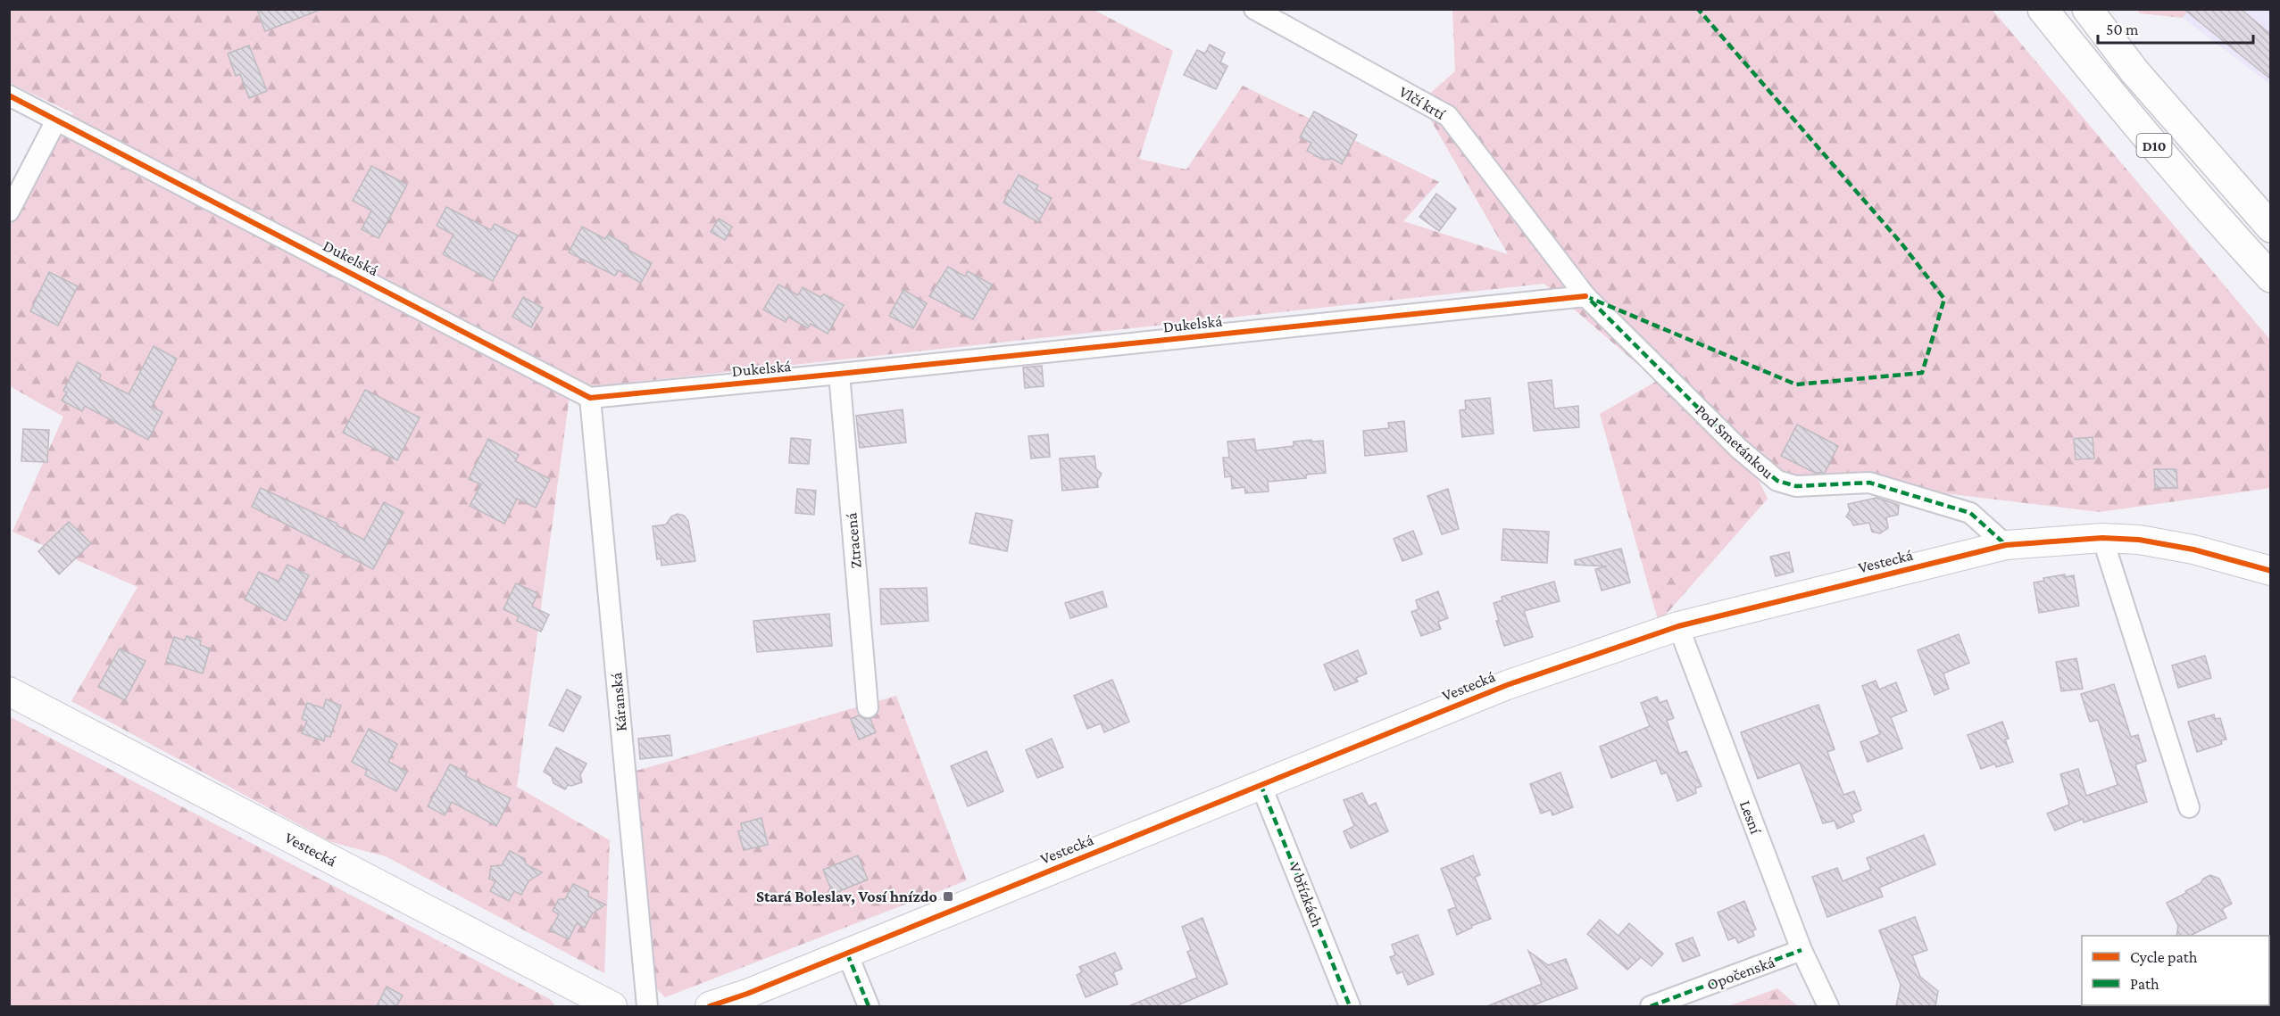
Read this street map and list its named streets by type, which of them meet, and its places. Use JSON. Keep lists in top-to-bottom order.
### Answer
{
  "streets": {
    "highway": ["D10"],
    "street": [
      "Vlčí krtí",
      "Dukelská",
      "Pod Smetánkou",
      "Ztracená",
      "Vestecká",
      "Káranská",
      "Lesní",
      "V břízkách",
      "Opočenská"
    ]
  },
  "crossings": [
    ["Vlčí krtí", "Dukelská"],
    ["Vlčí krtí", "Pod Smetánkou"],
    ["Dukelská", "Pod Smetánkou"],
    ["Dukelská", "Ztracená"],
    ["Dukelská", "Káranská"],
    ["Pod Smetánkou", "Vestecká"],
    ["Vestecká", "Lesní"],
    ["Vestecká", "V břízkách"],
    ["Lesní", "Opočenská"]
  ],
  "places": {
    "transit": ["Stará Boleslav, Vosí hnízdo"]
  },
  "legend": ["Cycle path", "Path"],
  "scale_bar": "50 m"
}
